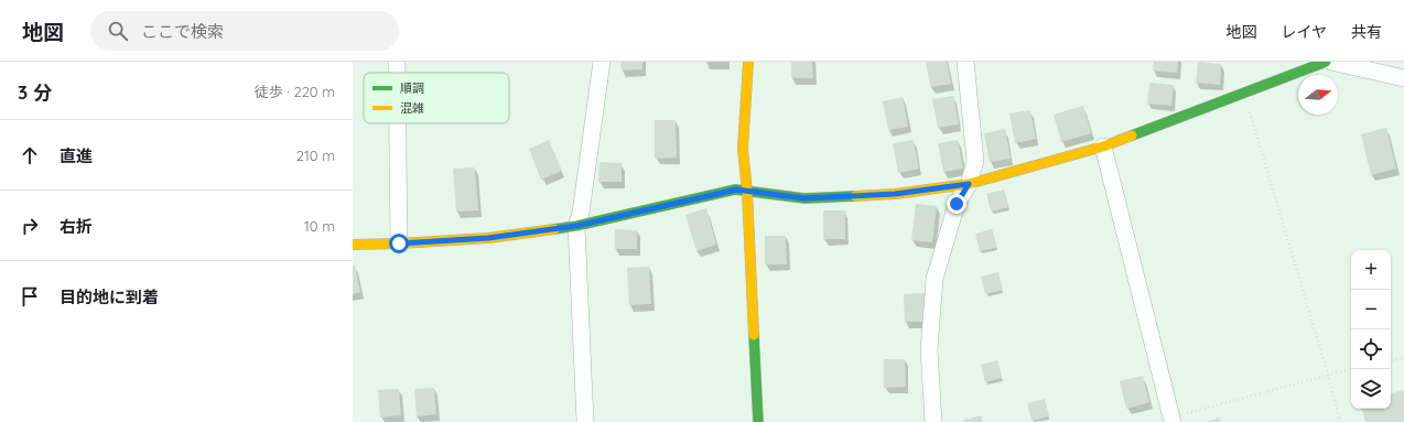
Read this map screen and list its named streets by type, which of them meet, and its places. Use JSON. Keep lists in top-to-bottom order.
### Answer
{
  "legend": ["順調", "混雑"],
  "north": "right",
  "page": {
    "header": "地図",
    "search": "ここで検索",
    "nav": ["地図", "レイヤ", "共有"],
    "heading": ["3 分", "徒歩 · 220 m"],
    "list": [
      ["直進", "210 m"],
      ["右折", "10 m"],
      "目的地に到着"
    ],
    "map_buttons": ["+", "−"]
  }
}
